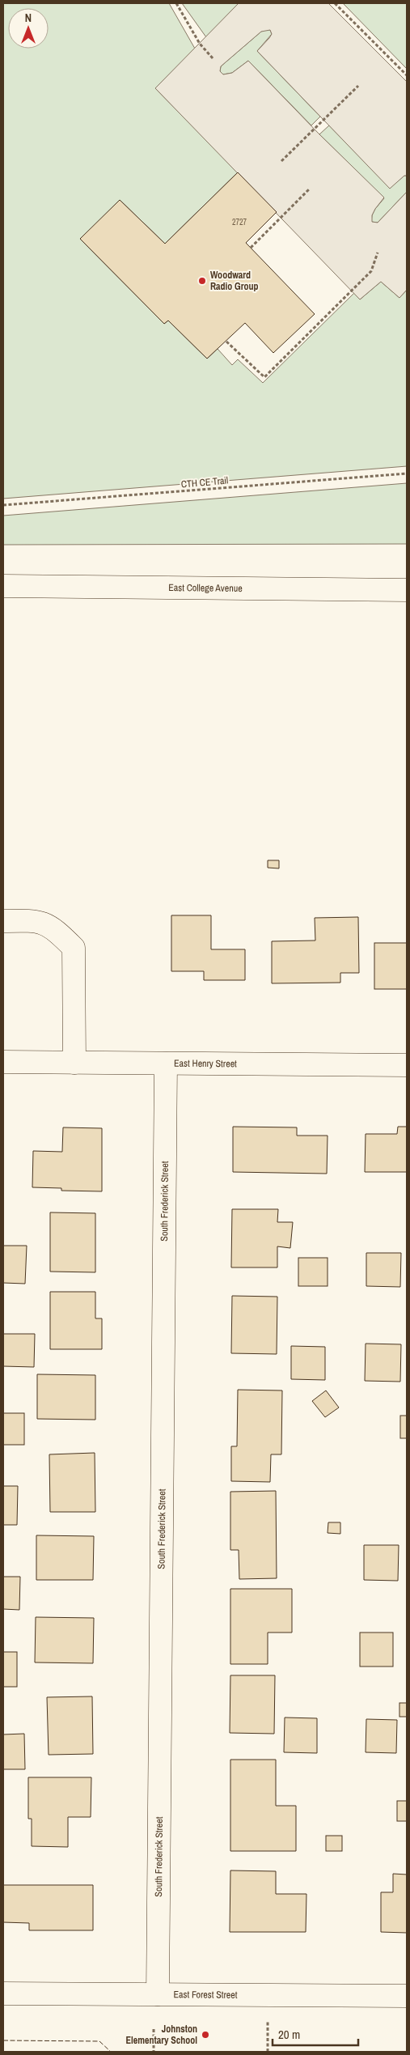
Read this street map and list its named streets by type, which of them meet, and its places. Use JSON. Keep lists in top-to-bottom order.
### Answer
{
  "streets": {
    "street": [
      "East College Avenue",
      "East Henry Street",
      "South Frederick Street",
      "East Forest Street"
    ],
    "path": ["CTH CE Trail"]
  },
  "crossings": [
    ["East Henry Street", "South Frederick Street"],
    ["South Frederick Street", "East Forest Street"]
  ],
  "places": ["Woodward Radio Group", "Johnston Elementary School"],
  "house_numbers": ["2727"],
  "scale_bar": "20 m",
  "north": "top"
}
